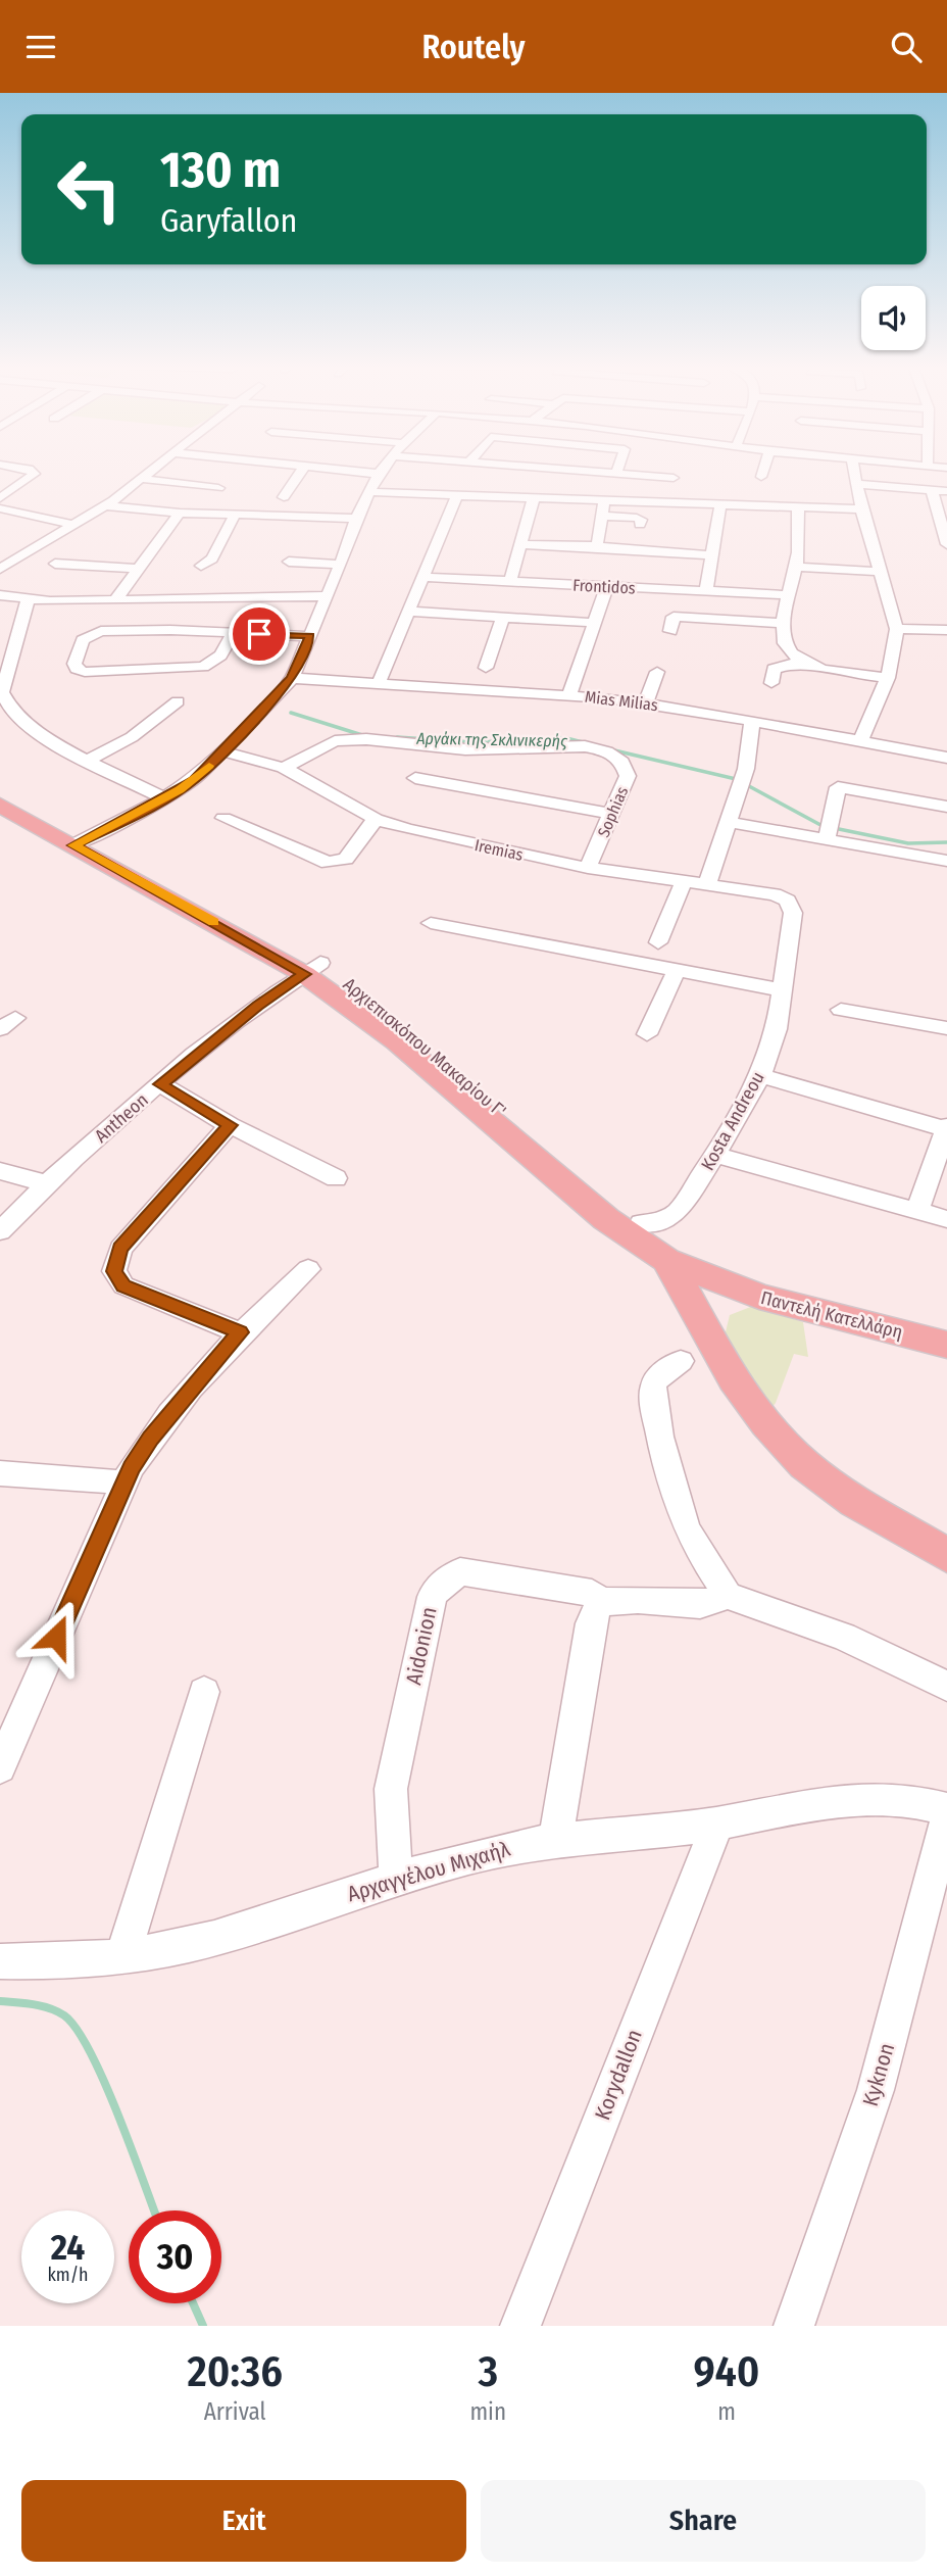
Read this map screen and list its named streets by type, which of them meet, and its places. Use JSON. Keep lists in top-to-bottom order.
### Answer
{
  "streets": {
    "main road": ["Αρχιεπισκόπου Μακαρίου Γ'", "Παντελή Κατελλάρη"],
    "street": [
      "Frontidos",
      "Mias Milias",
      "Sophias",
      "Iremias",
      "Antheon",
      "Kosta Andreou",
      "Aidonion",
      "Αρχαγγέλου Μιχαήλ",
      "Korydallon",
      "Kyknon"
    ]
  },
  "crossings": [
    ["Sophias", "Iremias"],
    ["Iremias", "Kosta Andreou"],
    ["Αρχιεπισκόπου Μακαρίου Γ'", "Antheon"],
    ["Αρχιεπισκόπου Μακαρίου Γ'", "Kosta Andreou"],
    ["Αρχιεπισκόπου Μακαρίου Γ'", "Παντελή Κατελλάρη"],
    ["Aidonion", "Αρχαγγέλου Μιχαήλ"],
    ["Αρχαγγέλου Μιχαήλ", "Korydallon"]
  ],
  "water": ["Αργάκι της Σκλινικερής"],
  "page": {
    "header": "Routely",
    "turn": ["130 m", "Garyfallon"],
    "speed": "24 km/h",
    "limit": "30",
    "eta": [
      "20:36",
      "Arrival",
      "3",
      "min",
      "940",
      "m"
    ],
    "buttons": ["Exit", "Share"]
  }
}
